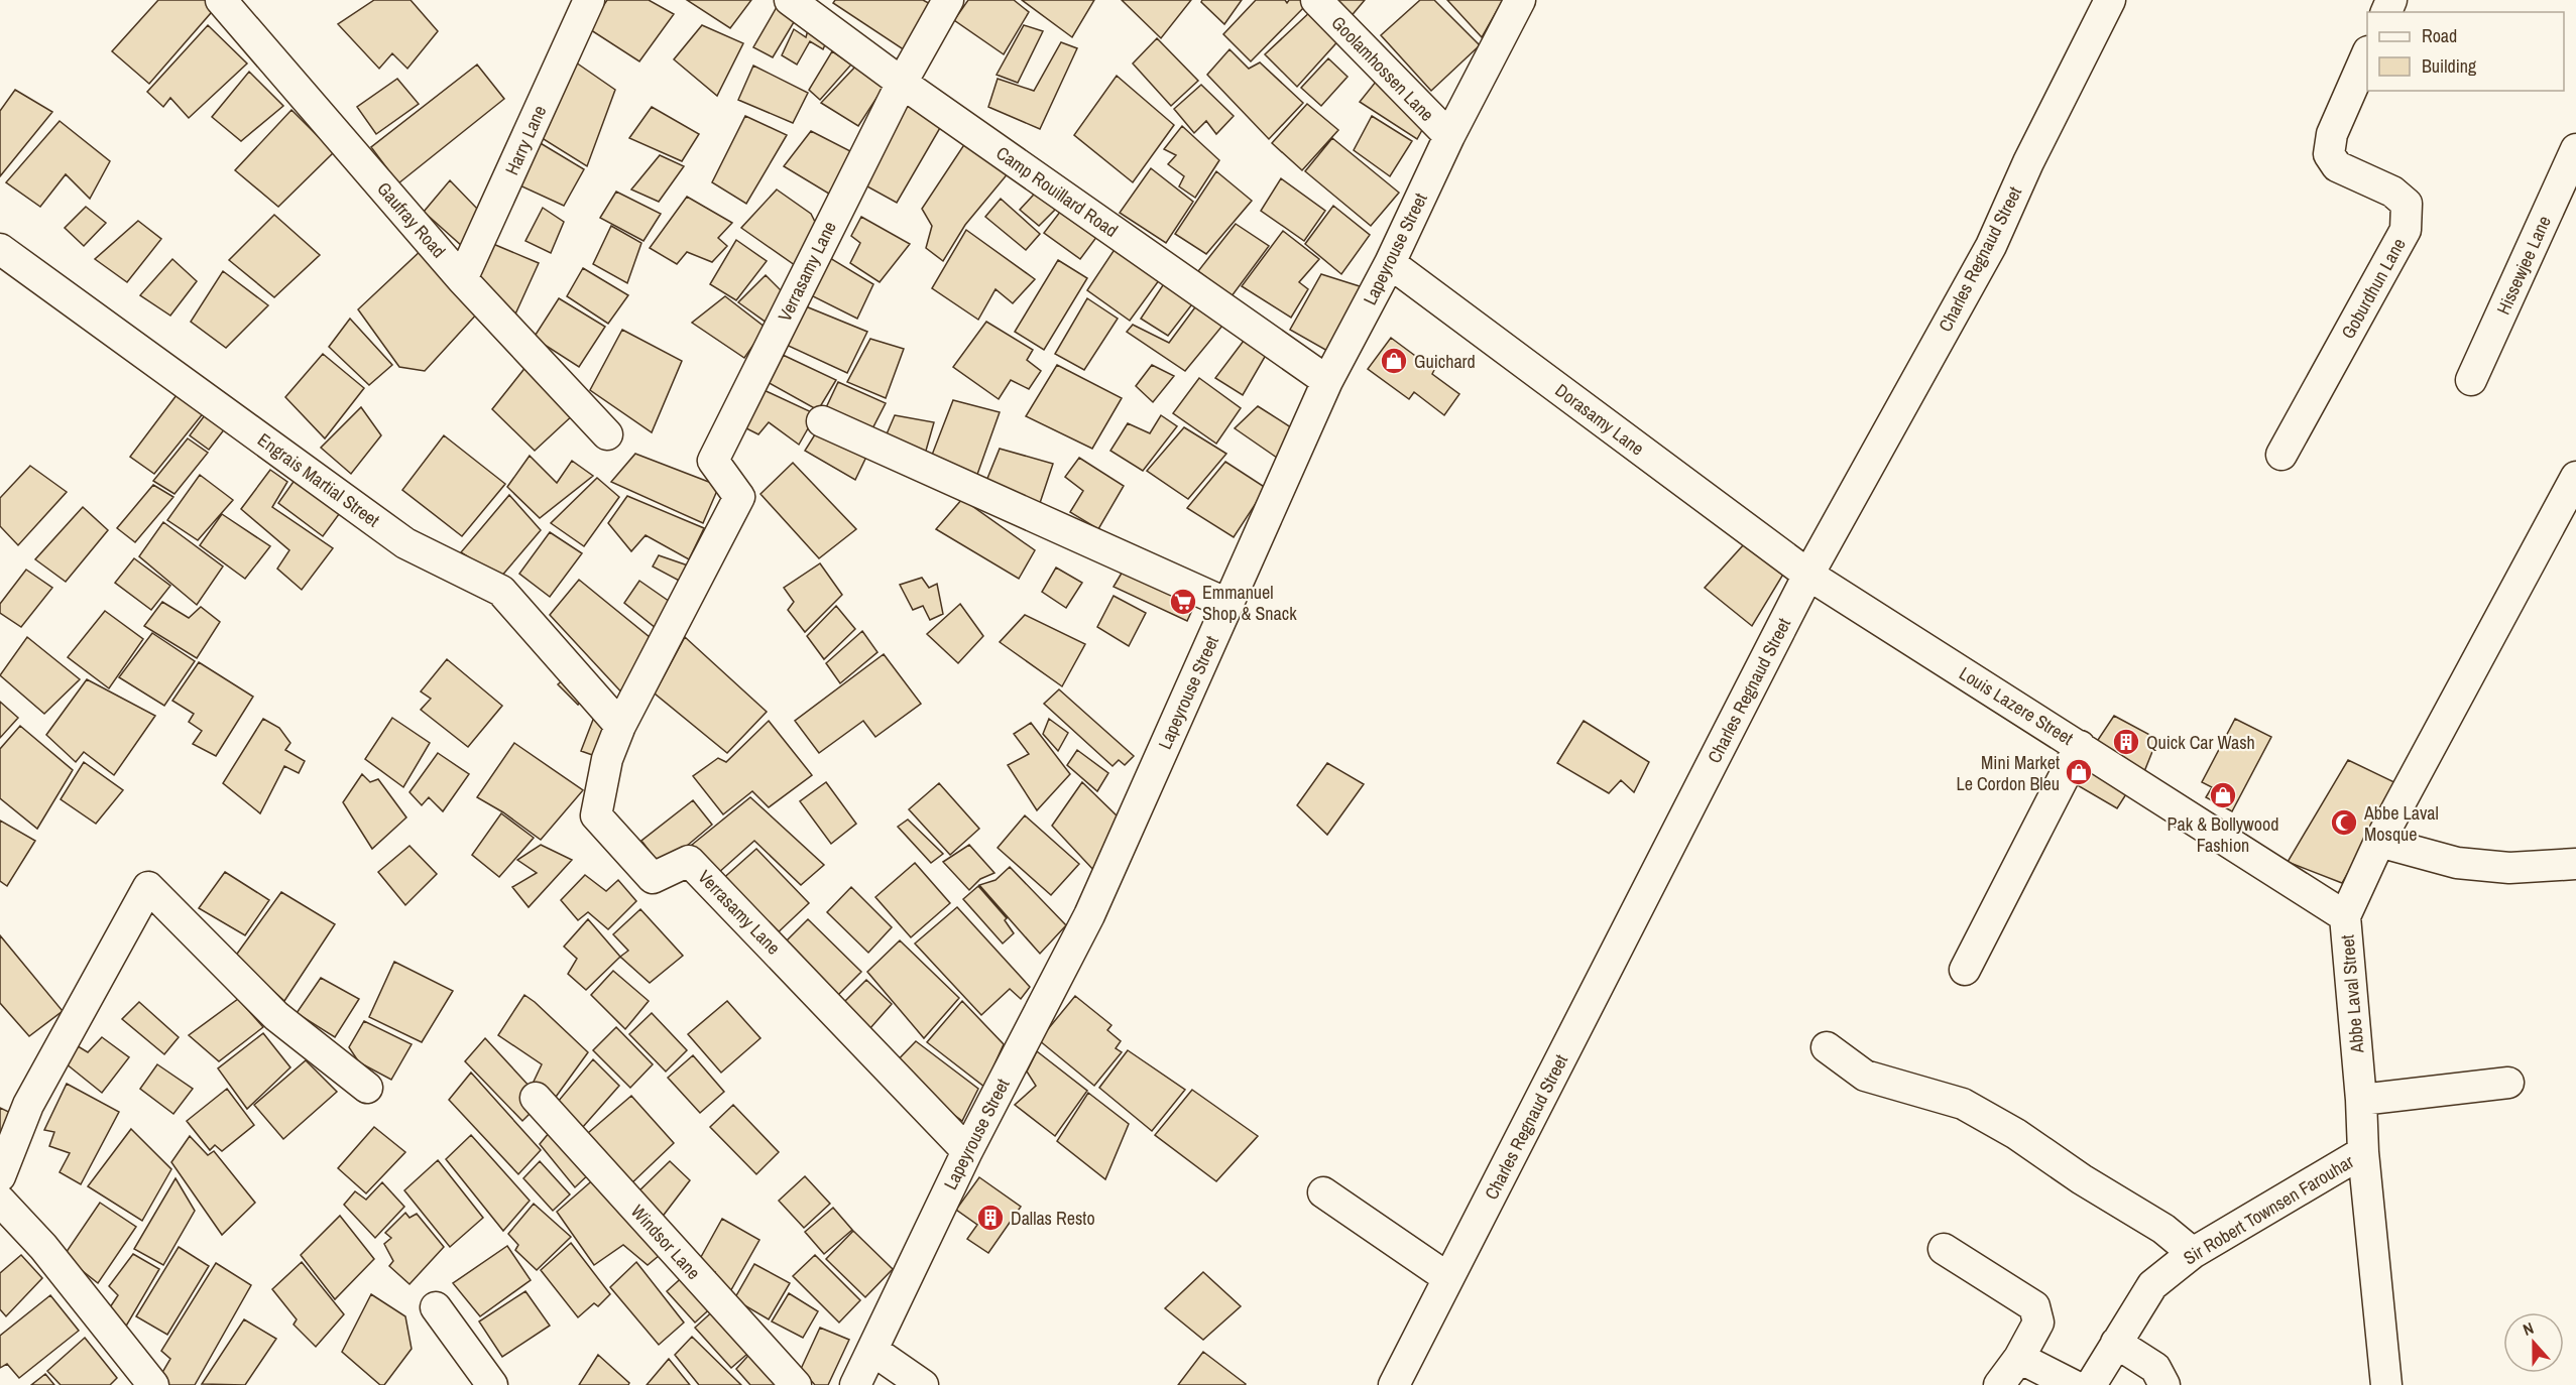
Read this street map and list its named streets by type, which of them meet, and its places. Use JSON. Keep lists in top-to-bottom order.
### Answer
{
  "streets": {
    "street": [
      "Goolamhossen Lane",
      "Harry Lane",
      "Camp Rouillard Road",
      "Gaufray Road",
      "Lapeyrouse Street",
      "Charles Regnaud Street",
      "Hissewjee Lane",
      "Verrasamy Lane",
      "Goburdhun Lane",
      "Dorasamy Lane",
      "Engrais Martial Street",
      "Louis Lazere Street",
      "Abbe Laval Street",
      "Sir Robert Townsen Farouhar",
      "Windsor Lane"
    ]
  },
  "crossings": [
    ["Goolamhossen Lane", "Lapeyrouse Street"],
    ["Harry Lane", "Gaufray Road"],
    ["Camp Rouillard Road", "Lapeyrouse Street"],
    ["Camp Rouillard Road", "Verrasamy Lane"],
    ["Lapeyrouse Street", "Verrasamy Lane"],
    ["Lapeyrouse Street", "Dorasamy Lane"],
    ["Charles Regnaud Street", "Dorasamy Lane"],
    ["Charles Regnaud Street", "Louis Lazere Street"],
    ["Verrasamy Lane", "Engrais Martial Street"],
    ["Dorasamy Lane", "Louis Lazere Street"],
    ["Louis Lazere Street", "Abbe Laval Street"],
    ["Abbe Laval Street", "Sir Robert Townsen Farouhar"]
  ],
  "places": {
    "shop": ["Guichard", "Mini Market Le Cordon Bleu", "Pak & Bollywood Fashion"],
    "supermarket": ["Emmanuel Shop & Snack"],
    "building": ["Quick Car Wash", "Dallas Resto"],
    "mosque": ["Abbe Laval Mosque"]
  },
  "legend": ["Road", "Building"],
  "north": "top"
}
